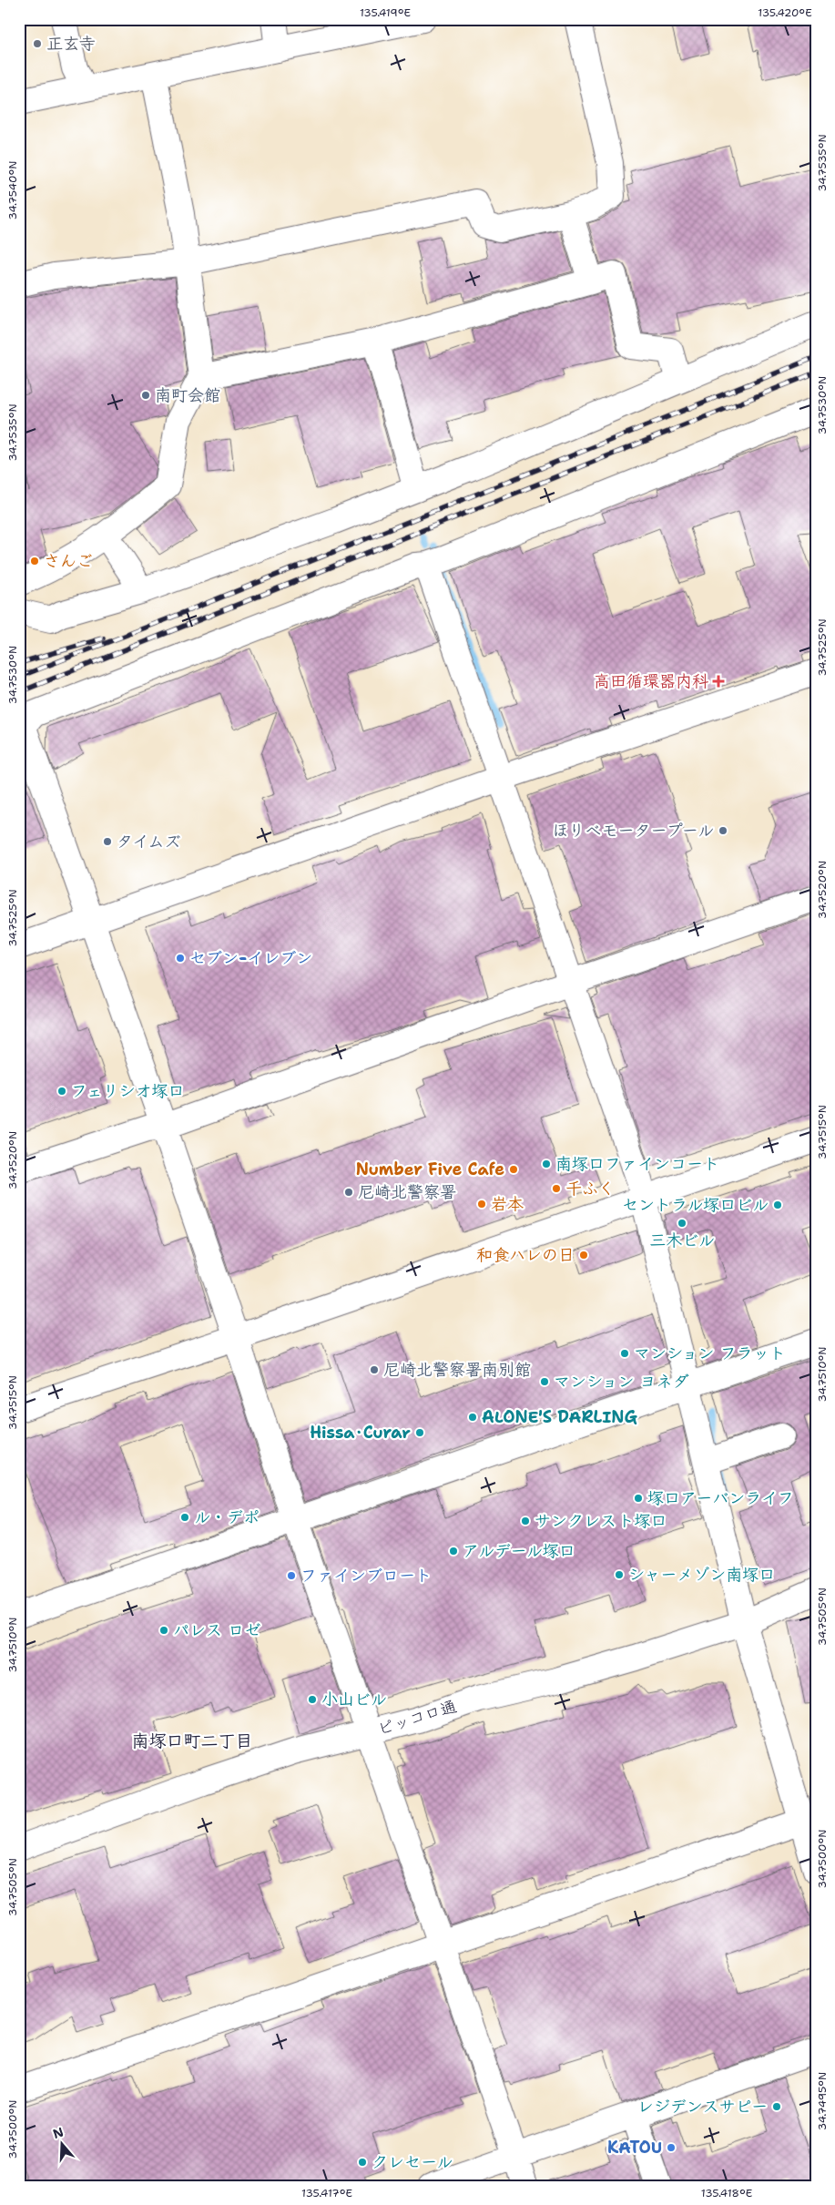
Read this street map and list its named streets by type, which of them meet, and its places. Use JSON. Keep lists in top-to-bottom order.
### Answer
{
  "streets": {
    "street": ["ピッコロ通"]
  },
  "districts": ["南塚口町二丁目"],
  "places": {
    "other": [
      "正玄寺",
      "南町会館",
      "さんご",
      "ほりべモータープール",
      "タイムズ",
      "セブン-イレブン",
      "フェリシオ塚口",
      "南塚口ファインコート",
      "Number Five Cafe",
      "千ふく",
      "尼崎北警察署",
      "岩本",
      "セントラル塚口ビル",
      "三木ビル",
      "和食ハレの日",
      "マンション フラット",
      "尼崎北警察署南別館",
      "マンション ヨネダ",
      "ALONE'S DARLING",
      "Hissa･Curar",
      "塚口アーバンライフ",
      "ル・デポ",
      "サンクレスト塚口",
      "アルデール塚口",
      "シャーメゾン南塚口",
      "ファインブロート",
      "パレス ロゼ",
      "小山ビル",
      "レジデンスサピー",
      "KATOU",
      "クレセール"
    ],
    "health": ["高田循環器内科"]
  },
  "north": "top",
  "coordinates": [
    "135.419°E",
    "135.420°E",
    "34.7535°N",
    "34.7540°N",
    "34.7530°N",
    "34.7525°N",
    "34.7520°N",
    "34.7515°N",
    "34.7510°N",
    "34.7505°N",
    "34.7500°N",
    "34.7495°N",
    "135.417°E",
    "135.418°E"
  ]
}
